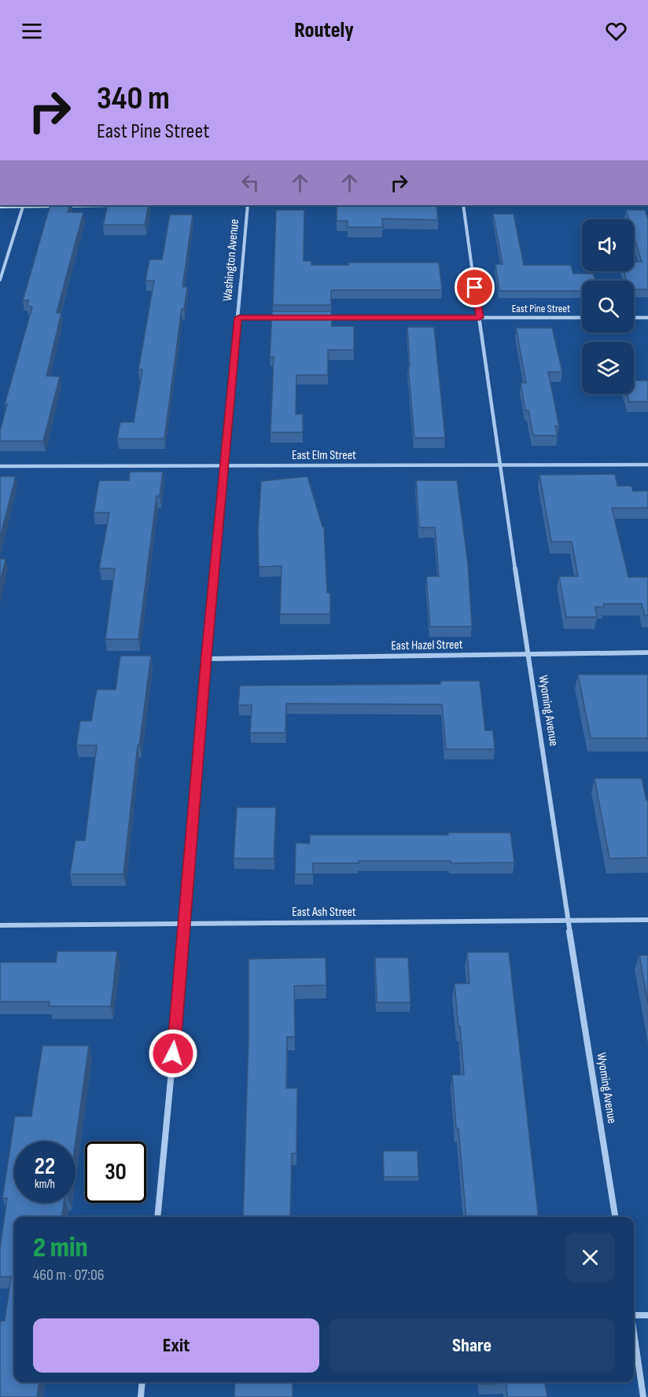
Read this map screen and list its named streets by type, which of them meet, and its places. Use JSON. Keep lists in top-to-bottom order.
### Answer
{
  "streets": {
    "street": [
      "Washington Avenue",
      "East Pine Street",
      "East Elm Street",
      "East Hazel Street",
      "Wyoming Avenue",
      "East Ash Street"
    ]
  },
  "crossings": [
    ["Washington Avenue", "East Elm Street"],
    ["Washington Avenue", "East Hazel Street"],
    ["Washington Avenue", "East Ash Street"],
    ["East Pine Street", "Wyoming Avenue"],
    ["East Elm Street", "Wyoming Avenue"],
    ["East Hazel Street", "Wyoming Avenue"],
    ["Wyoming Avenue", "East Ash Street"]
  ],
  "page": {
    "header": "Routely",
    "turn": ["340 m", "East Pine Street"],
    "speed": "22 km/h",
    "limit": "30",
    "heading": ["2 min", "460 m · 07:06"],
    "buttons": ["Exit", "Share"]
  }
}
